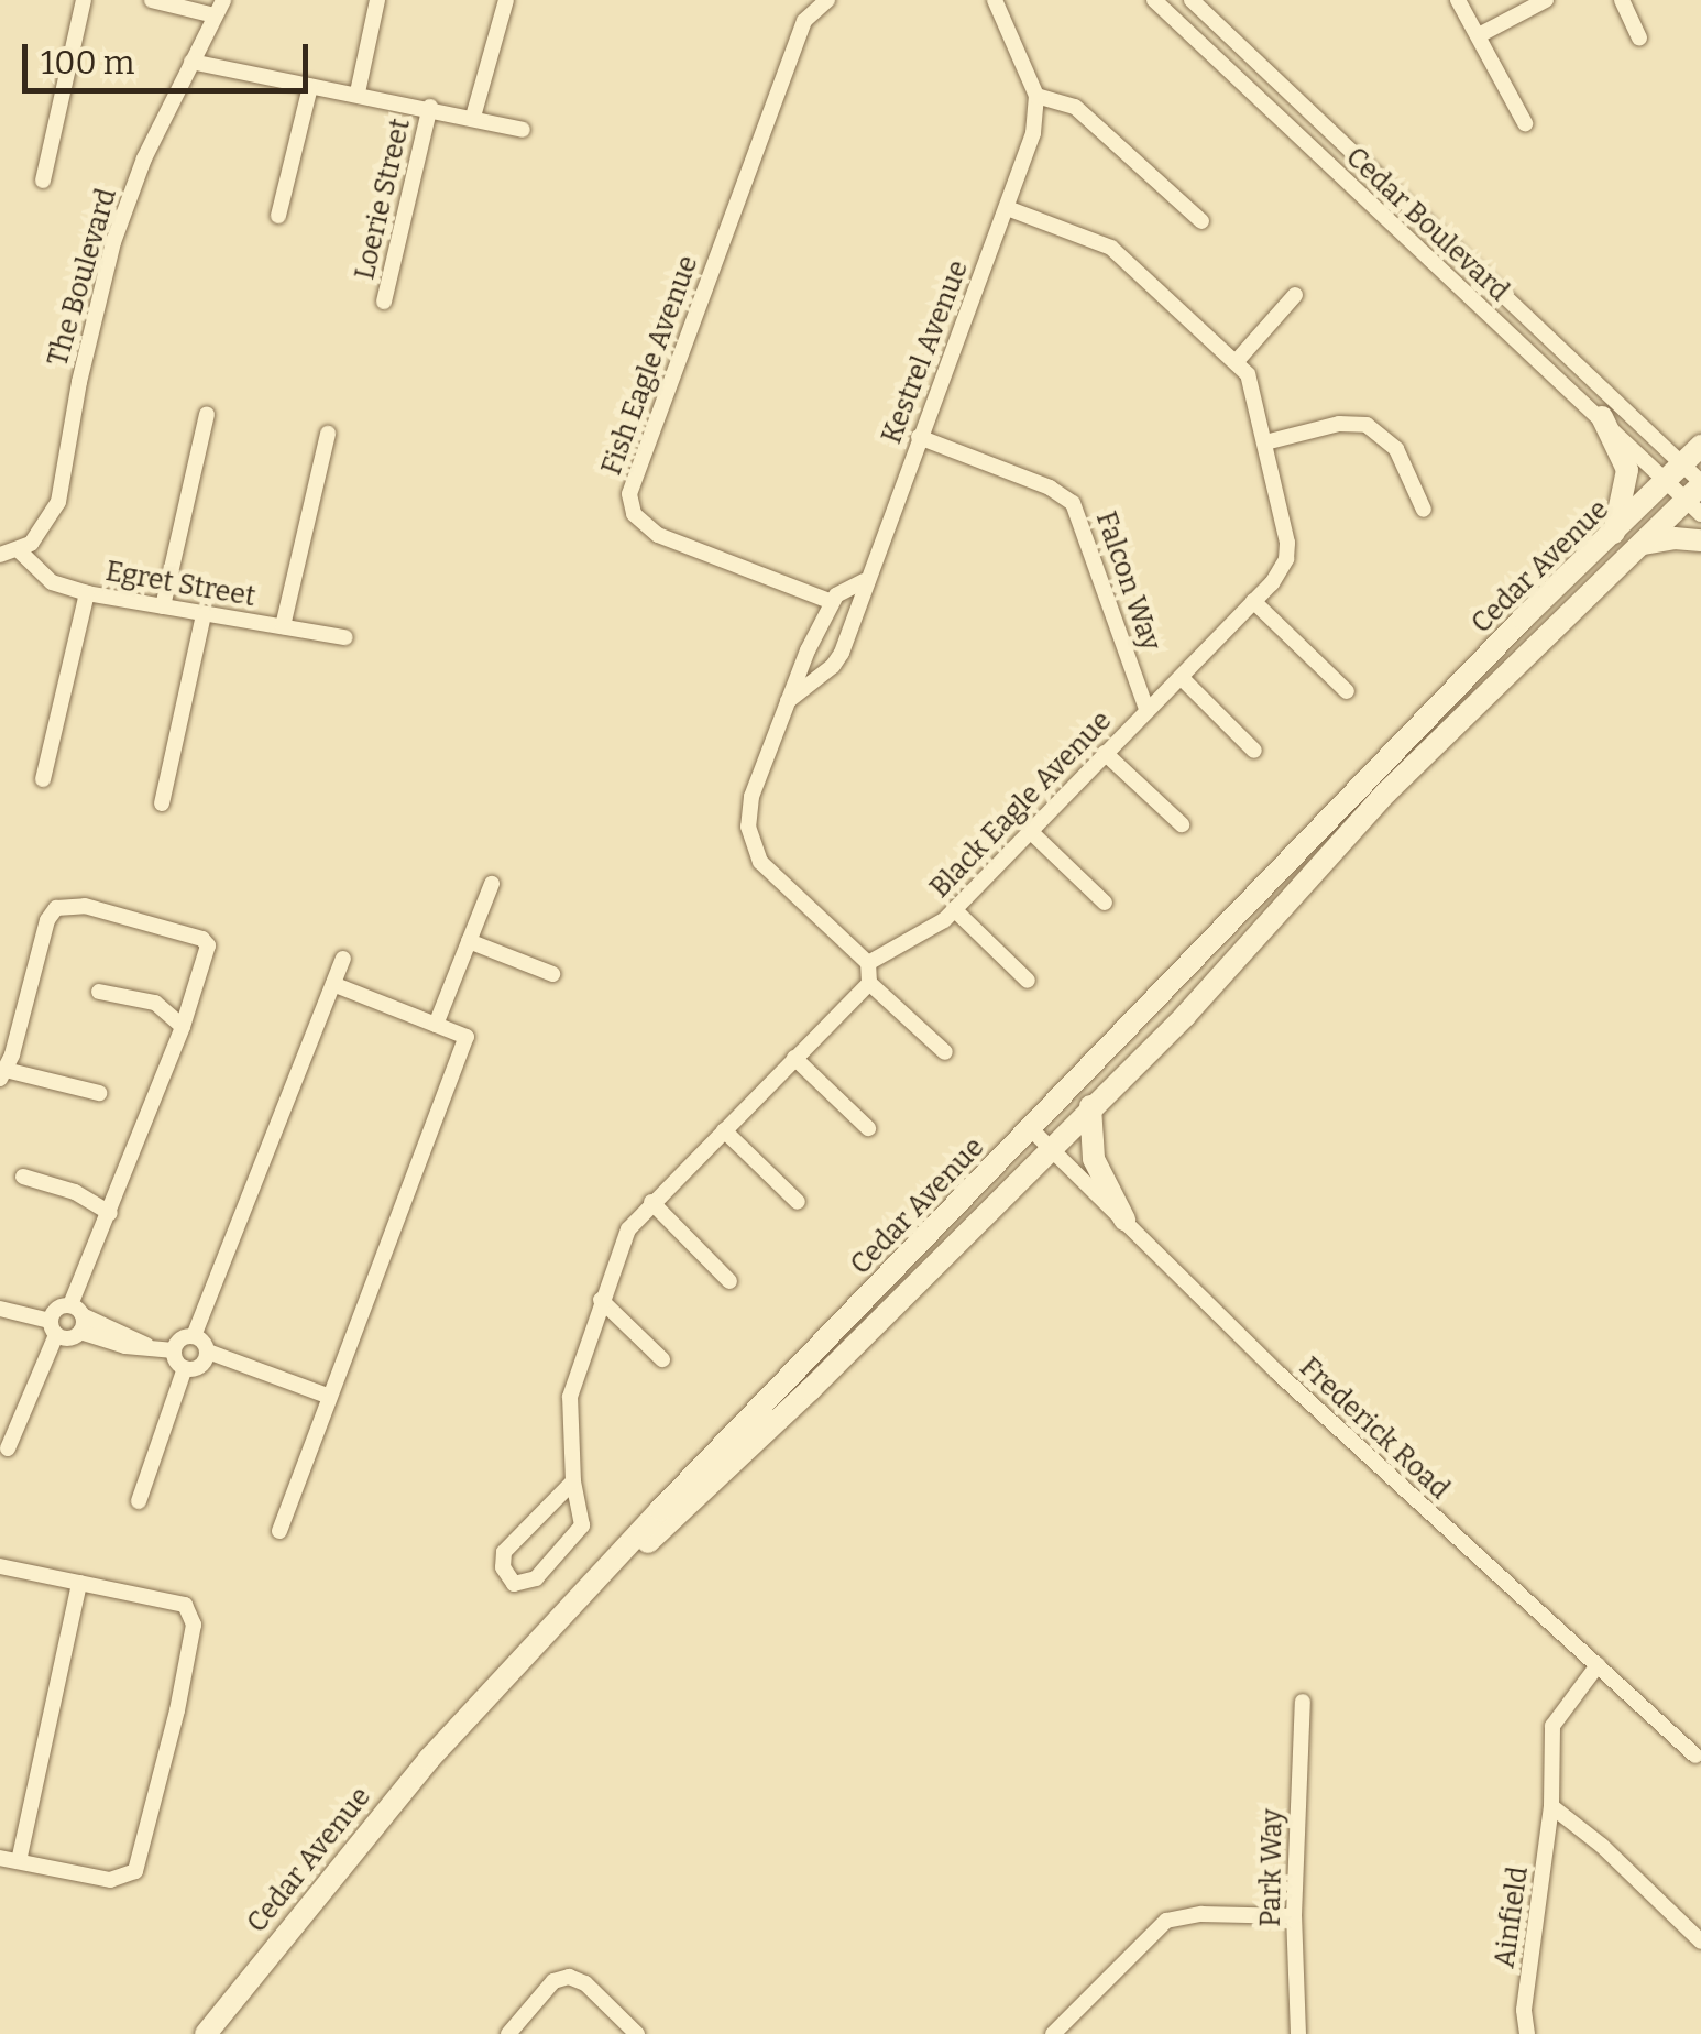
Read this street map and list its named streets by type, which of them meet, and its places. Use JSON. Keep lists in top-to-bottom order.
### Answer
{
  "streets": {
    "main road": ["Cedar Avenue"],
    "street": [
      "Loerie Street",
      "Cedar Boulevard",
      "The Boulevard",
      "Kestrel Avenue",
      "Fish Eagle Avenue",
      "Falcon Way",
      "Egret Street",
      "Black Eagle Avenue",
      "Frederick Road",
      "Park Way",
      "Ainfield"
    ]
  },
  "crossings": [
    ["Cedar Boulevard", "Cedar Avenue"],
    ["The Boulevard", "Egret Street"],
    ["Kestrel Avenue", "Falcon Way"],
    ["Kestrel Avenue", "Black Eagle Avenue"],
    ["Cedar Avenue", "Frederick Road"],
    ["Falcon Way", "Black Eagle Avenue"],
    ["Frederick Road", "Ainfield"]
  ],
  "scale_bar": "100 m"
}
